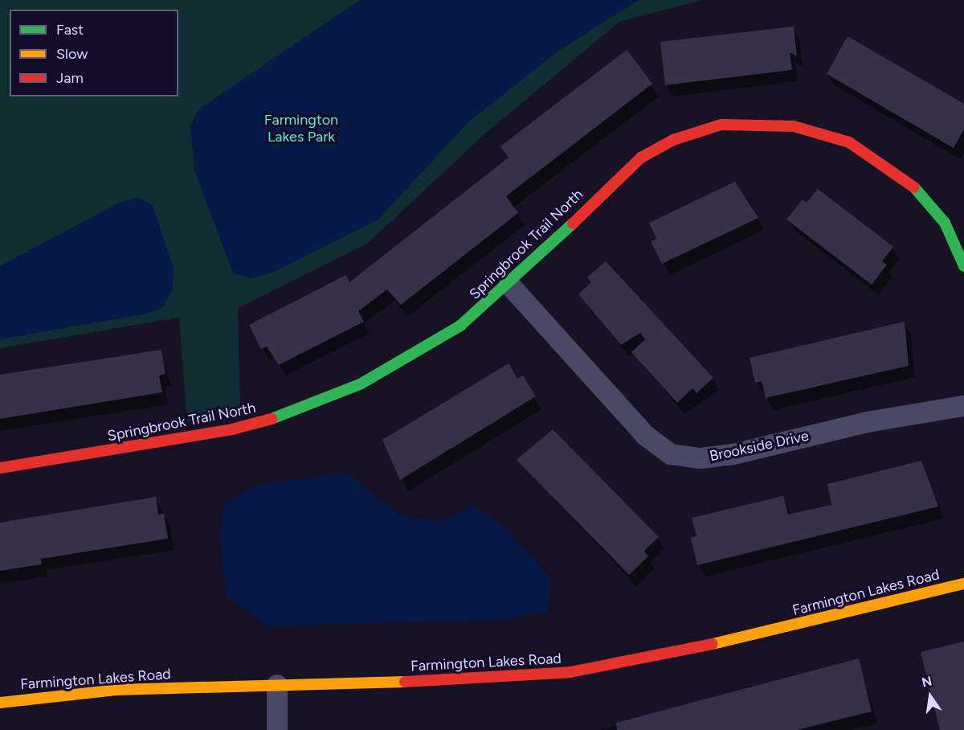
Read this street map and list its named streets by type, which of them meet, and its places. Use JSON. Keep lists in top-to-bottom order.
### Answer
{
  "streets": {
    "street": ["Springbrook Trail North", "Brookside Drive", "Farmington Lakes Road"]
  },
  "crossings": [
    ["Springbrook Trail North", "Brookside Drive"]
  ],
  "parks": ["Farmington Lakes Park"],
  "legend": ["Fast", "Slow", "Jam"],
  "north": "top"
}
